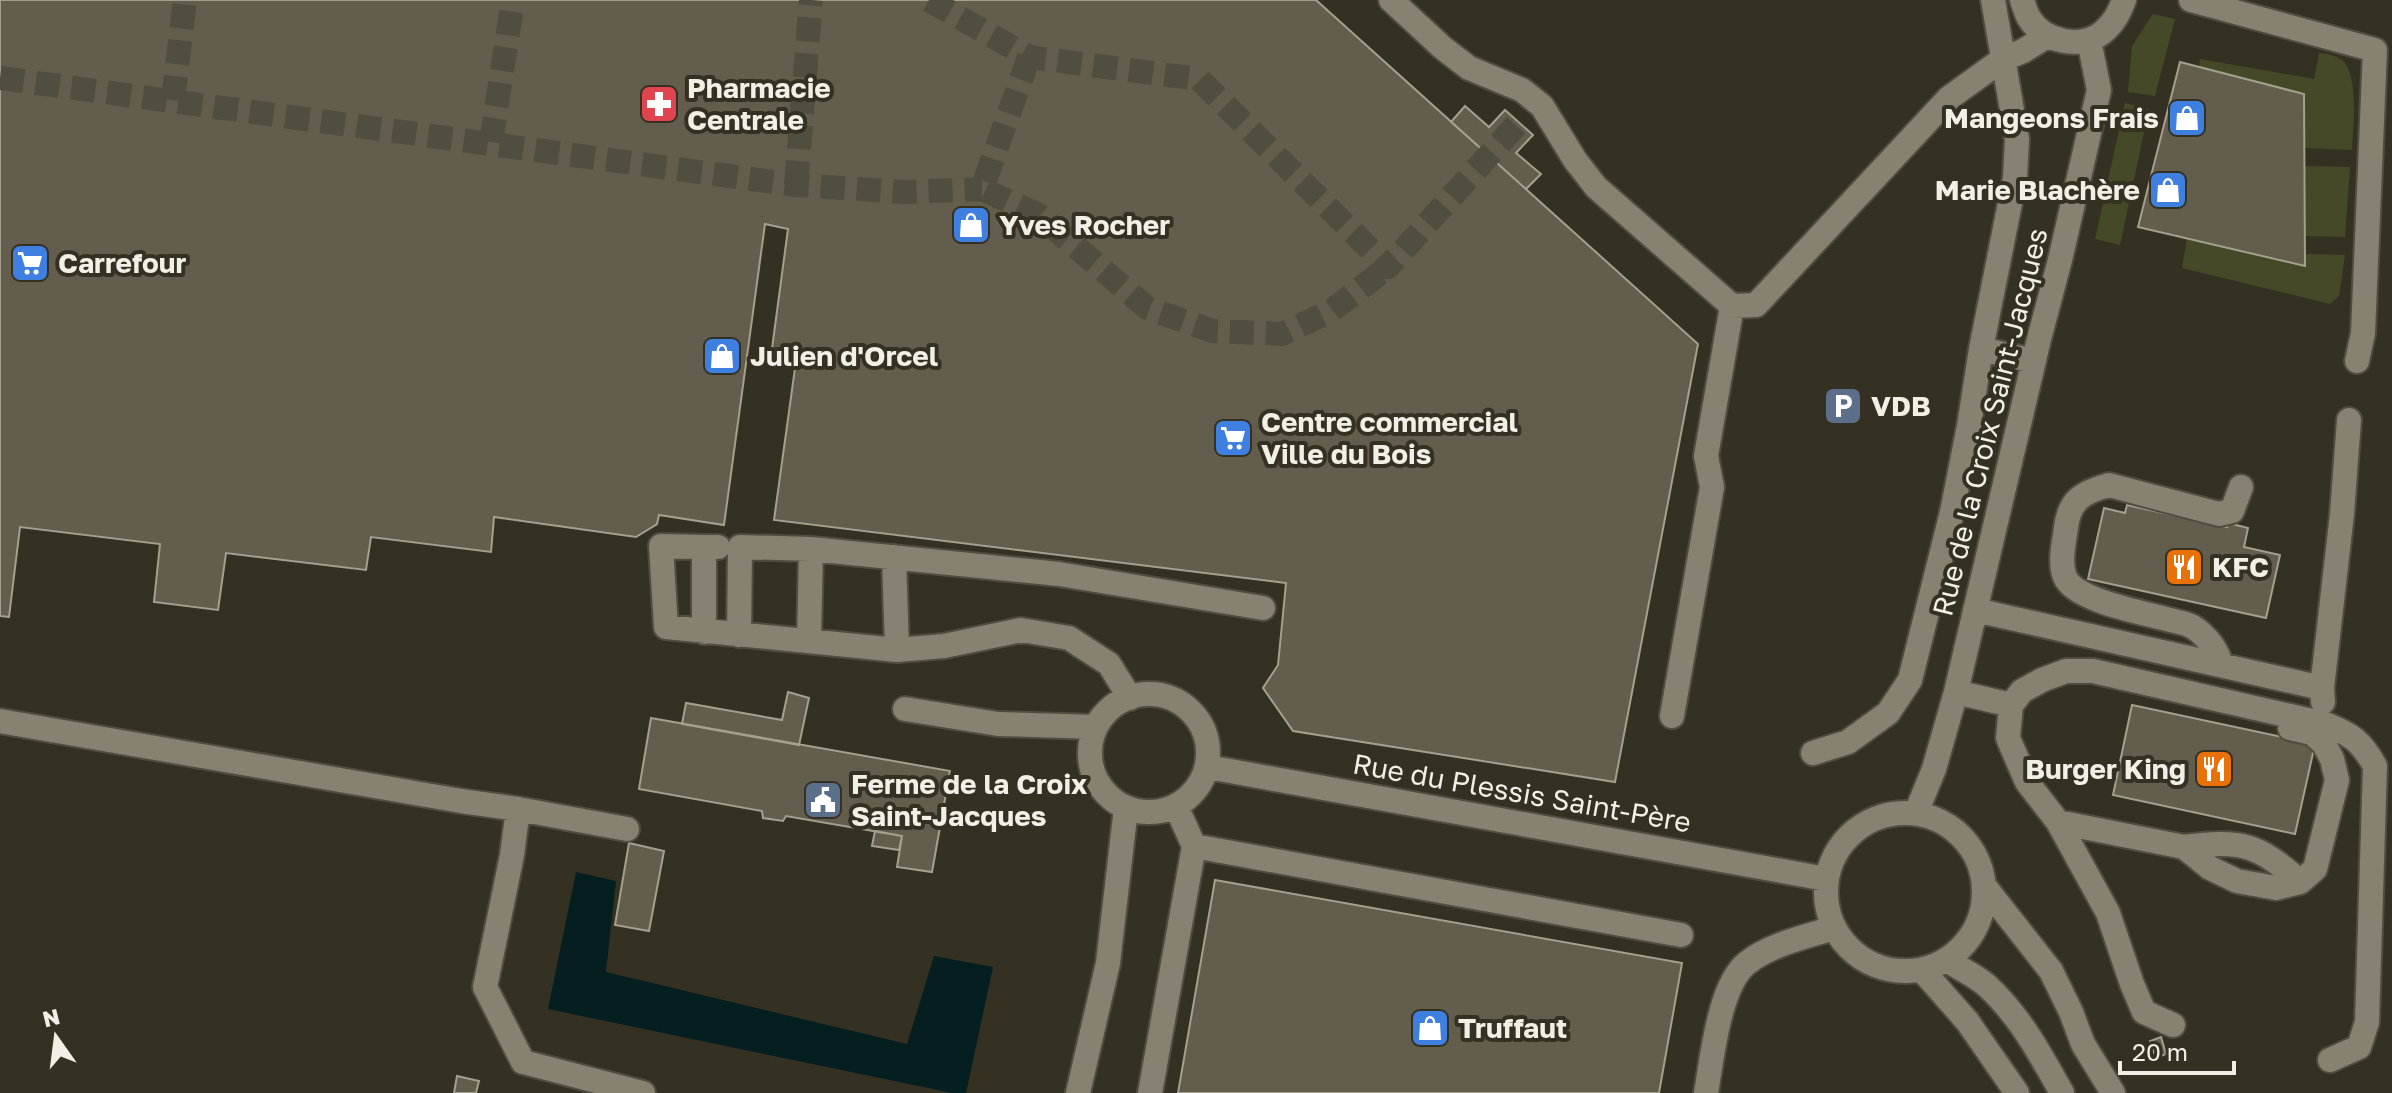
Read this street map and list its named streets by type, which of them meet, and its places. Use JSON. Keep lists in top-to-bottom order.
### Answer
{
  "streets": {
    "street": ["Rue de la Croix Saint-Jacques", "Rue du Plessis Saint-Père"]
  },
  "crossings": [
    ["Rue de la Croix Saint-Jacques", "Rue du Plessis Saint-Père"]
  ],
  "places": {
    "pharmacy": ["Pharmacie Centrale"],
    "shop": [
      "Mangeons Frais",
      "Marie Blachère",
      "Yves Rocher",
      "Julien d'Orcel",
      "Truffaut"
    ],
    "supermarket": ["Carrefour", "Centre commercial Ville du Bois"],
    "parking": ["VDB"],
    "restaurant": ["KFC", "Burger King"],
    "public building": ["Ferme de la Croix Saint-Jacques"]
  },
  "scale_bar": "20 m",
  "north": "top"
}
